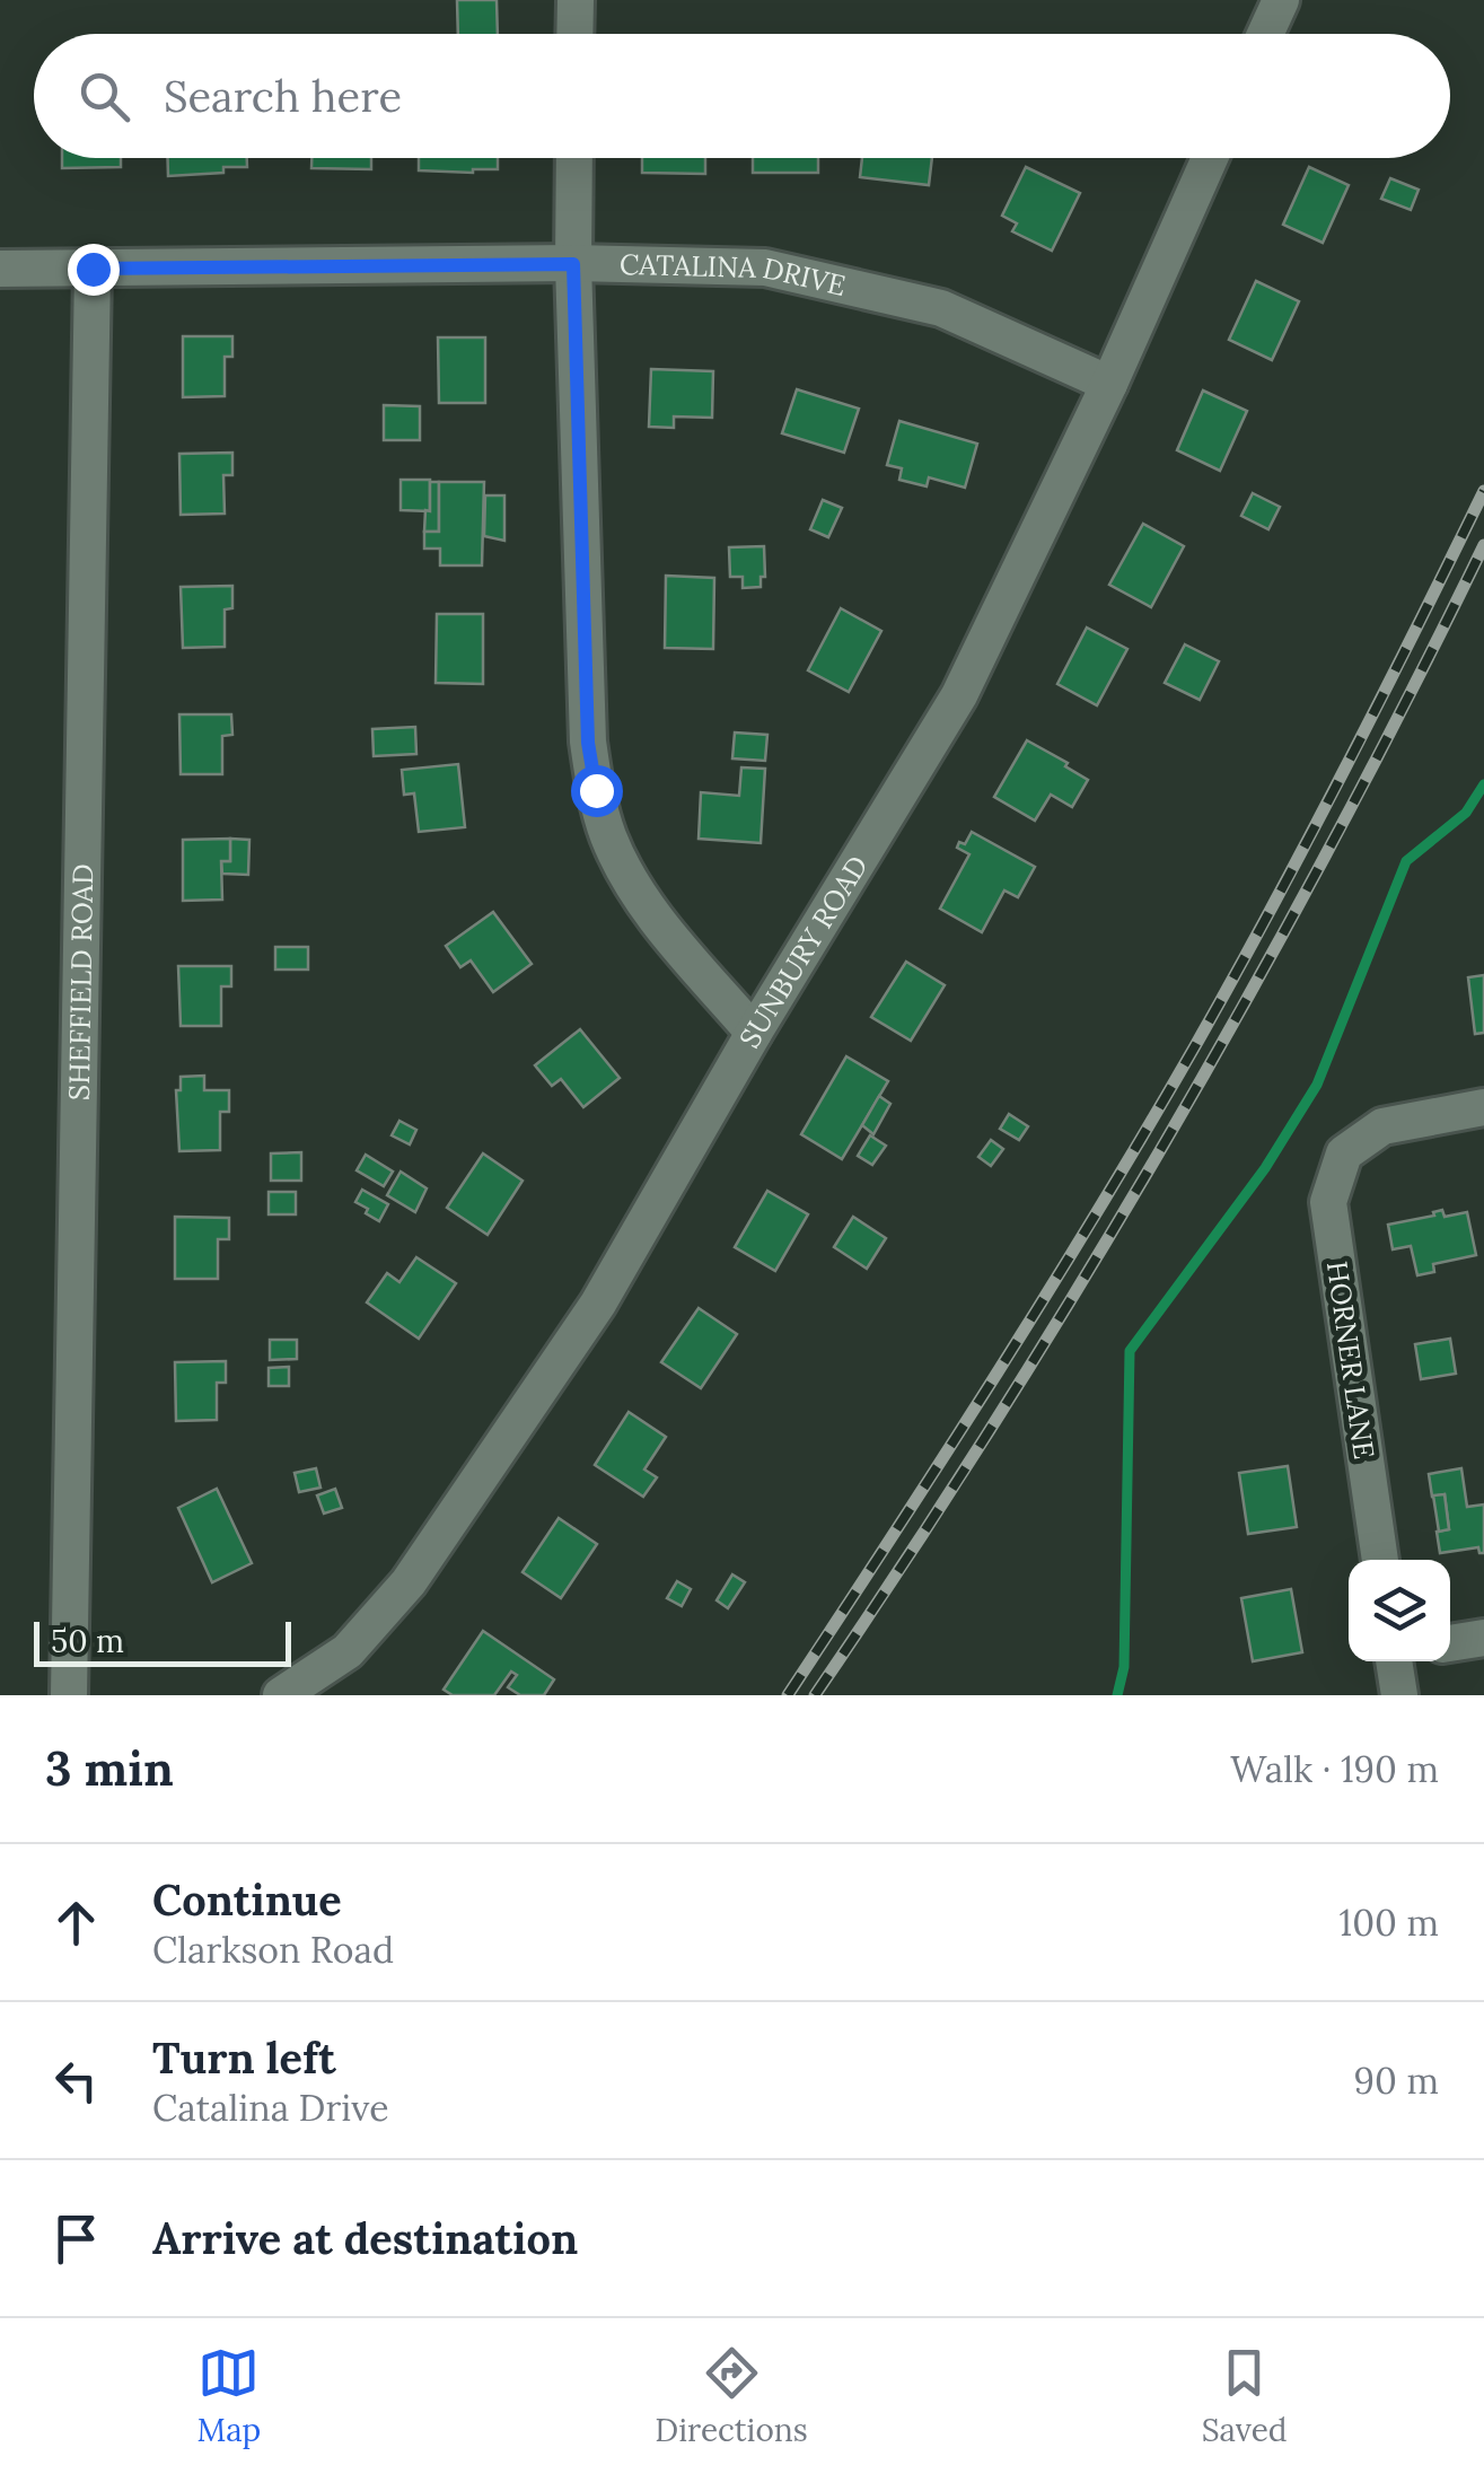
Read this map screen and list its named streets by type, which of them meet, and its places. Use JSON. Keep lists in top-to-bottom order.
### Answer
{
  "streets": {
    "street": [
      "CATALINA DRIVE",
      "SUNBURY ROAD",
      "SHEFFIELD ROAD",
      "HORNER LANE"
    ]
  },
  "crossings": [
    ["CATALINA DRIVE", "SUNBURY ROAD"],
    ["CATALINA DRIVE", "SHEFFIELD ROAD"]
  ],
  "scale_bar": "50 m",
  "page": {
    "search": "Search here",
    "scale": "50 m",
    "heading": ["3 min", "Walk · 190 m"],
    "list": [
      ["Continue", "Clarkson Road", "100 m"],
      ["Turn left", "Catalina Drive", "90 m"],
      "Arrive at destination"
    ],
    "nav": ["Map", "Directions", "Saved"]
  }
}
